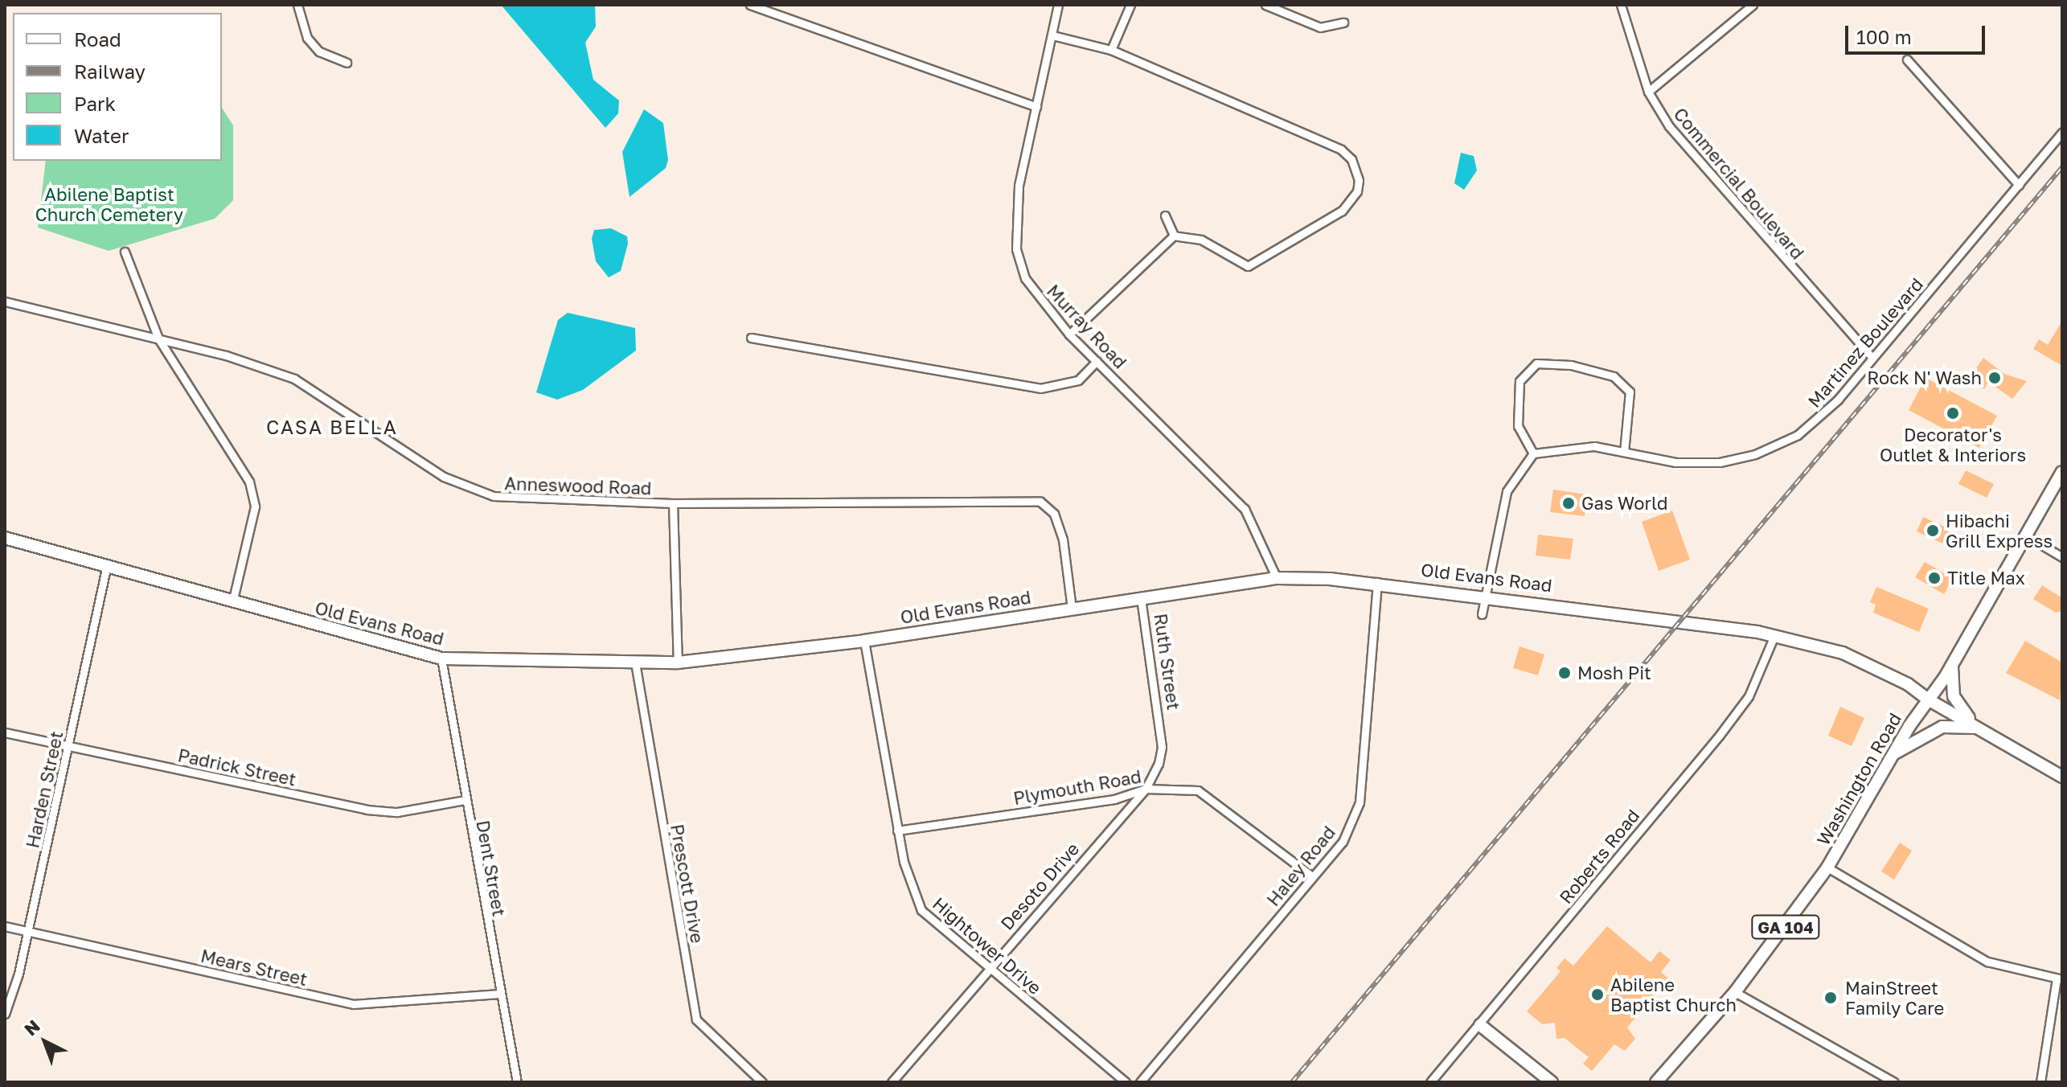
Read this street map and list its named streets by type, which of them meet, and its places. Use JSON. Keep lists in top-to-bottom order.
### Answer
{
  "streets": {
    "street": [
      "Commercial Boulevard",
      "Murray Road",
      "Martinez Boulevard",
      "Anneswood Road",
      "Old Evans Road",
      "Ruth Street",
      "Padrick Street",
      "Washington Road",
      "Plymouth Road",
      "Harden Street",
      "Roberts Road",
      "Haley Road",
      "Dent Street",
      "Prescott Drive",
      "Desoto Drive",
      "GA 104",
      "Hightower Drive",
      "Mears Street"
    ]
  },
  "crossings": [
    ["Commercial Boulevard", "Martinez Boulevard"],
    ["Murray Road", "Old Evans Road"],
    ["Anneswood Road", "Old Evans Road"],
    ["Old Evans Road", "Ruth Street"],
    ["Old Evans Road", "Washington Road"],
    ["Old Evans Road", "Harden Street"],
    ["Old Evans Road", "Roberts Road"],
    ["Old Evans Road", "Haley Road"],
    ["Old Evans Road", "Dent Street"],
    ["Old Evans Road", "Prescott Drive"],
    ["Old Evans Road", "Hightower Drive"],
    ["Ruth Street", "Desoto Drive"],
    ["Padrick Street", "Harden Street"],
    ["Padrick Street", "Dent Street"],
    ["Plymouth Road", "Haley Road"],
    ["Plymouth Road", "Desoto Drive"],
    ["Plymouth Road", "Hightower Drive"],
    ["Harden Street", "Mears Street"],
    ["Dent Street", "Mears Street"],
    ["Desoto Drive", "Hightower Drive"]
  ],
  "districts": ["CASA BELLA"],
  "parks": ["Abilene Baptist Church Cemetery"],
  "places": [
    "Rock N' Wash",
    "Decorator's Outlet & Interiors",
    "Gas World",
    "Hibachi Grill Express",
    "Title Max",
    "Mosh Pit",
    "Abilene Baptist Church",
    "MainStreet Family Care"
  ],
  "legend": [
    "Road",
    "Railway",
    "Park",
    "Water"
  ],
  "scale_bar": "100 m",
  "north": "top left"
}
